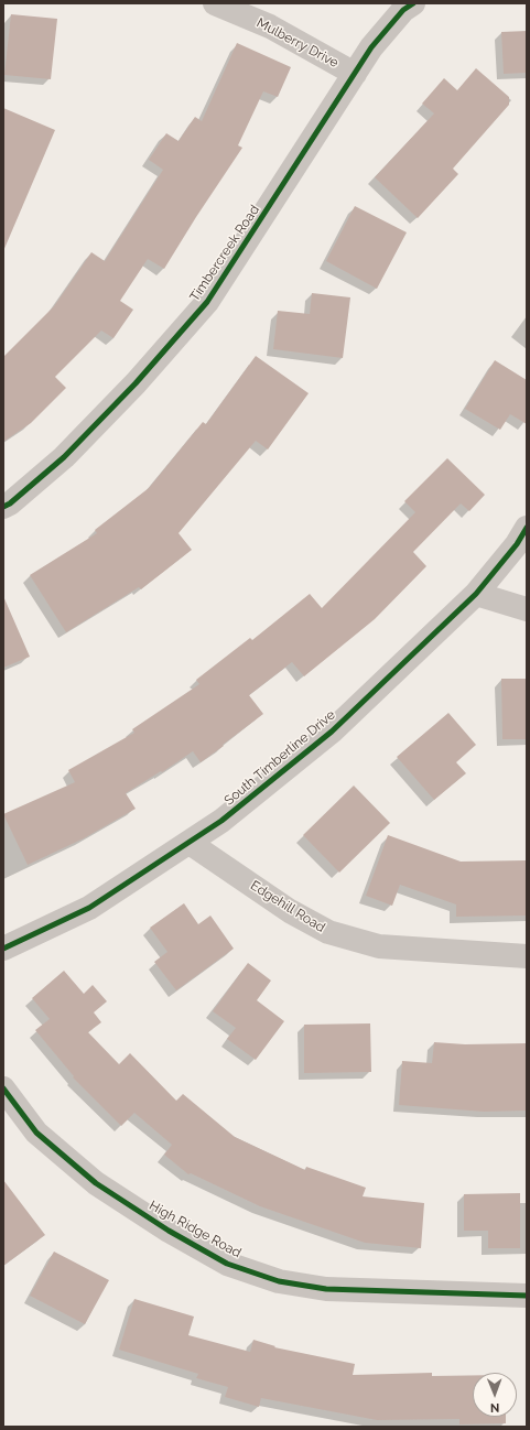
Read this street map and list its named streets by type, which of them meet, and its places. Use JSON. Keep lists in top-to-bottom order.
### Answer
{
  "streets": {
    "street": [
      "Mulberry Drive",
      "Timbercreek Road",
      "South Timberline Drive",
      "Edgehill Road",
      "High Ridge Road"
    ]
  },
  "crossings": [
    ["Mulberry Drive", "Timbercreek Road"],
    ["South Timberline Drive", "Edgehill Road"]
  ],
  "north": "bottom"
}
